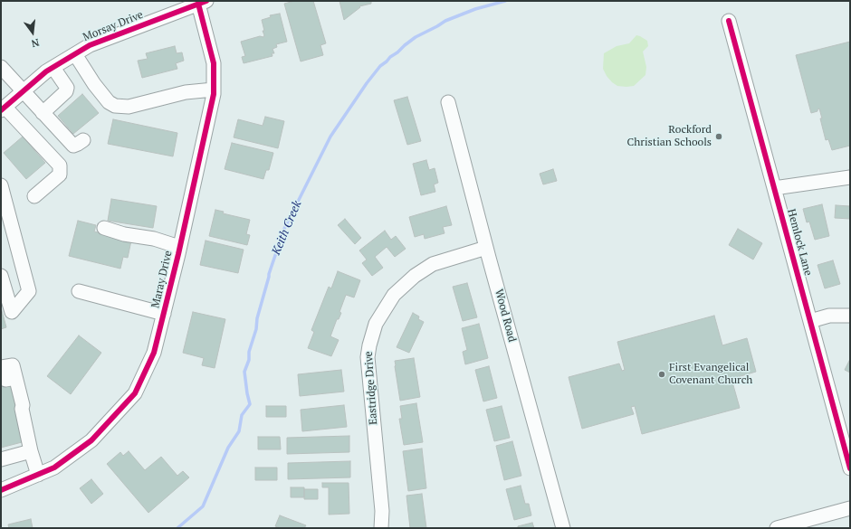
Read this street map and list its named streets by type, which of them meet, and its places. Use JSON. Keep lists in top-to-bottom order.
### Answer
{
  "streets": {
    "street": [
      "Morsay Drive",
      "Hemlock Lane",
      "Maray Drive",
      "Wood Road",
      "Eastridge Drive"
    ]
  },
  "crossings": [
    ["Morsay Drive", "Maray Drive"],
    ["Wood Road", "Eastridge Drive"]
  ],
  "water": ["Keith Creek"],
  "places": ["Rockford Christian Schools", "First Evangelical Covenant Church"],
  "north": "bottom"
}
